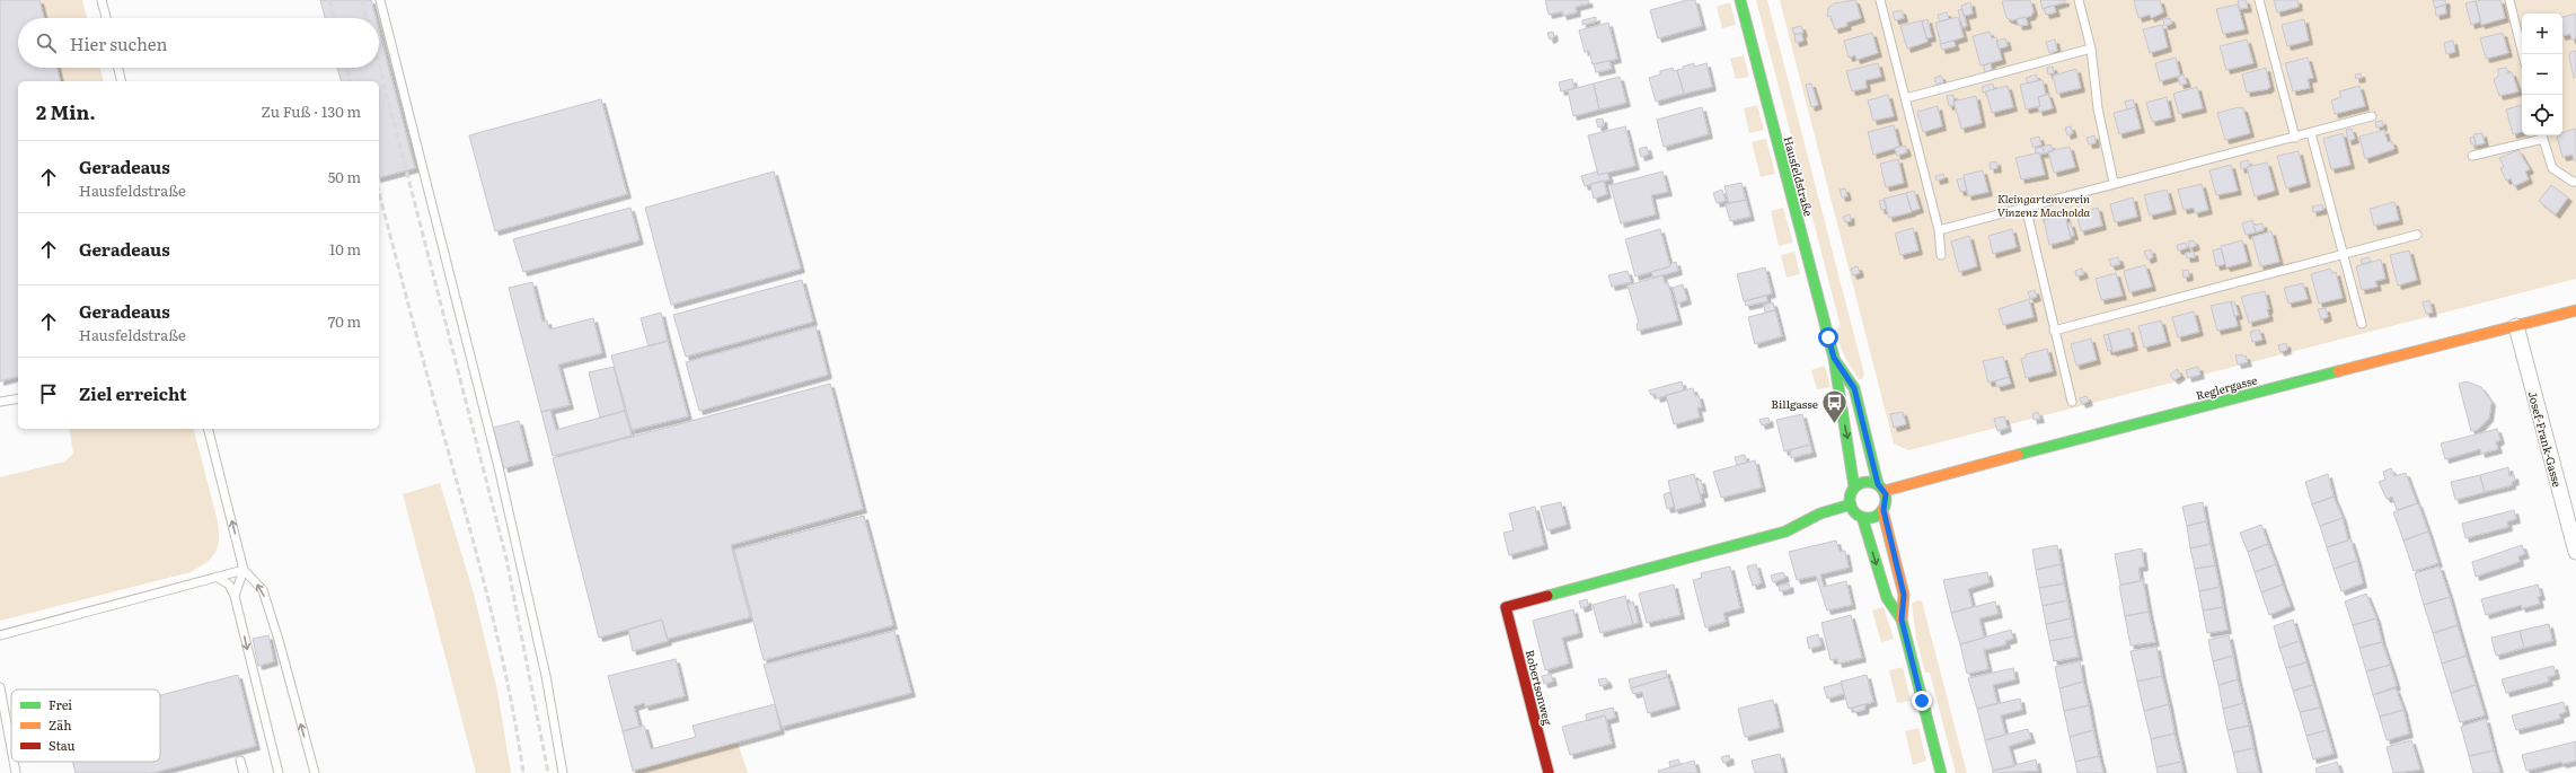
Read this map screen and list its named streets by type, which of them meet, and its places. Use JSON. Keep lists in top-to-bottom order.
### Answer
{
  "streets": {
    "street": [
      "Hausfeldstraße",
      "Reglergasse",
      "Josef-Frank-Gasse",
      "Robertsonweg"
    ]
  },
  "crossings": [
    ["Hausfeldstraße", "Reglergasse"],
    ["Hausfeldstraße", "Robertsonweg"],
    ["Reglergasse", "Josef-Frank-Gasse"],
    ["Reglergasse", "Robertsonweg"]
  ],
  "parks": ["Kleingartenverein Vinzenz Macholda"],
  "places": {
    "bus stop": ["Billgasse"]
  },
  "legend": ["Frei", "Zäh", "Stau"],
  "page": {
    "map_buttons": ["+", "−"],
    "search": "Hier suchen",
    "heading": ["2 Min.", "Zu Fuß · 130 m"],
    "list": [
      ["Geradeaus", "Hausfeldstraße", "50 m"],
      ["Geradeaus", "10 m"],
      ["Geradeaus", "Hausfeldstraße", "70 m"],
      "Ziel erreicht"
    ]
  }
}
